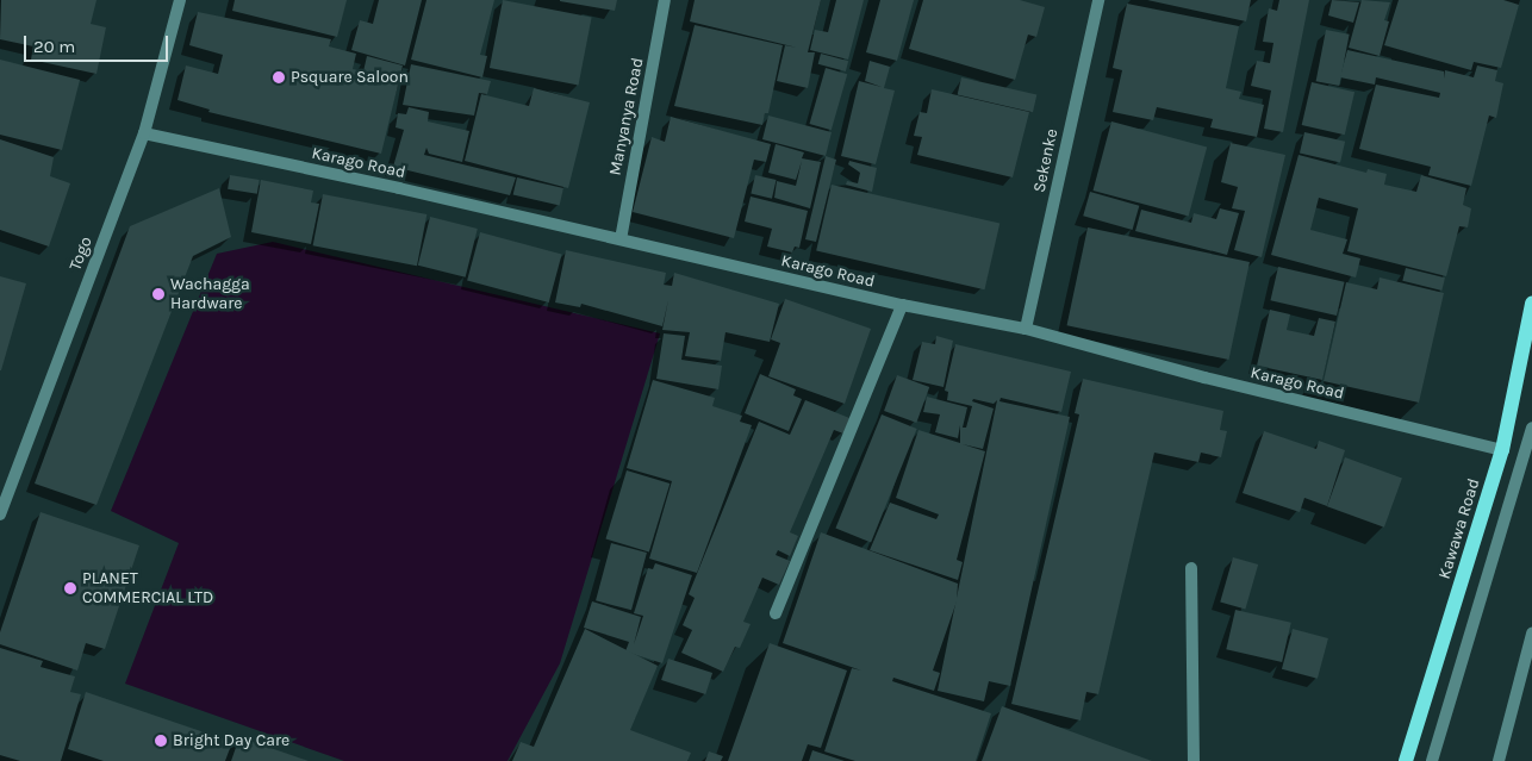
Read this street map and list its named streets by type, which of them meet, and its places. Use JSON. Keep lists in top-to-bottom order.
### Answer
{
  "streets": {
    "main road": ["Kawawa Road"],
    "street": [
      "Manyanya Road",
      "Sekenke",
      "Karago Road",
      "Togo"
    ]
  },
  "crossings": [
    ["Manyanya Road", "Karago Road"],
    ["Sekenke", "Karago Road"],
    ["Karago Road", "Togo"],
    ["Karago Road", "Kawawa Road"]
  ],
  "places": [
    "Psquare Saloon",
    "Wachagga Hardware",
    "PLANET COMMERCIAL LTD",
    "Bright Day Care"
  ],
  "scale_bar": "20 m"
}
